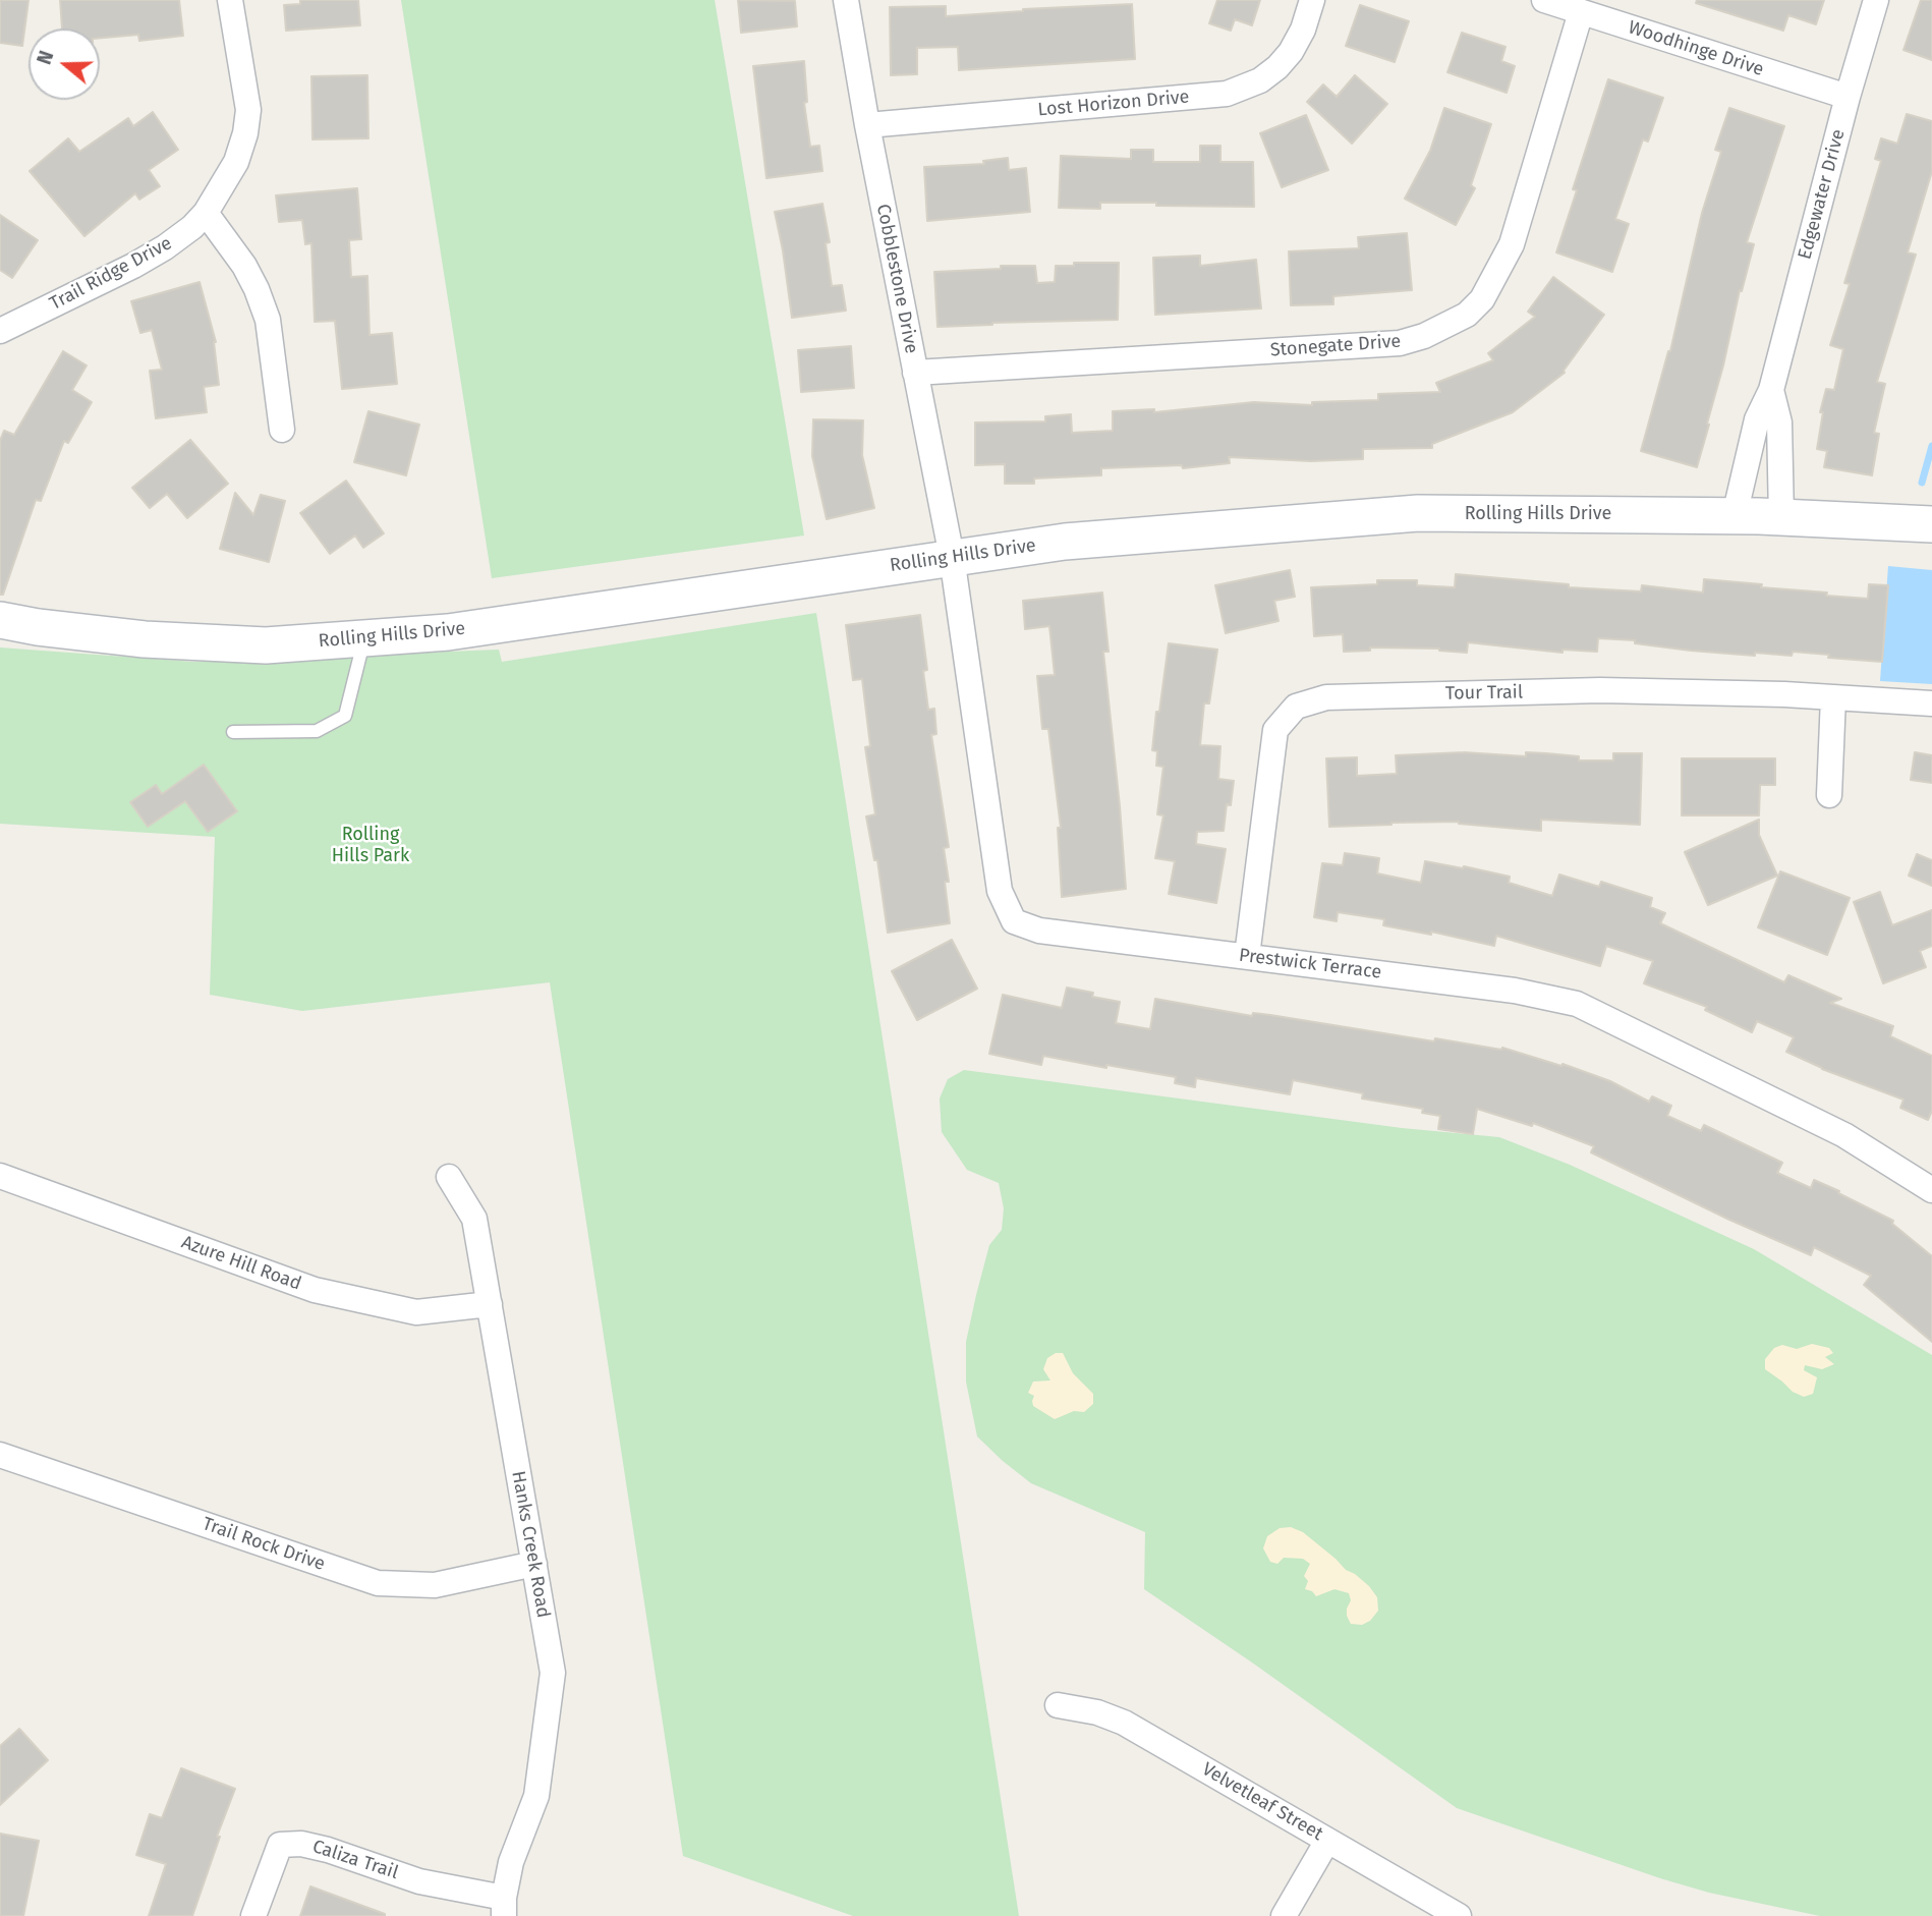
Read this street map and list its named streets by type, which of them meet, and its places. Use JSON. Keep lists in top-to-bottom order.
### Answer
{
  "streets": {
    "street": [
      "Woodhinge Drive",
      "Lost Horizon Drive",
      "Edgewater Drive",
      "Trail Ridge Drive",
      "Cobblestone Drive",
      "Stonegate Drive",
      "Rolling Hills Drive",
      "Tour Trail",
      "Prestwick Terrace",
      "Azure Hill Road",
      "Trail Rock Drive",
      "Hanks Creek Road",
      "Velvetleaf Street",
      "Caliza Trail"
    ]
  },
  "crossings": [
    ["Woodhinge Drive", "Edgewater Drive"],
    ["Woodhinge Drive", "Stonegate Drive"],
    ["Lost Horizon Drive", "Cobblestone Drive"],
    ["Edgewater Drive", "Rolling Hills Drive"],
    ["Cobblestone Drive", "Stonegate Drive"],
    ["Cobblestone Drive", "Rolling Hills Drive"],
    ["Cobblestone Drive", "Prestwick Terrace"],
    ["Rolling Hills Drive", "Prestwick Terrace"],
    ["Tour Trail", "Prestwick Terrace"],
    ["Azure Hill Road", "Hanks Creek Road"],
    ["Trail Rock Drive", "Hanks Creek Road"],
    ["Hanks Creek Road", "Caliza Trail"]
  ],
  "parks": ["Rolling Hills Park"],
  "north": "left"
}
